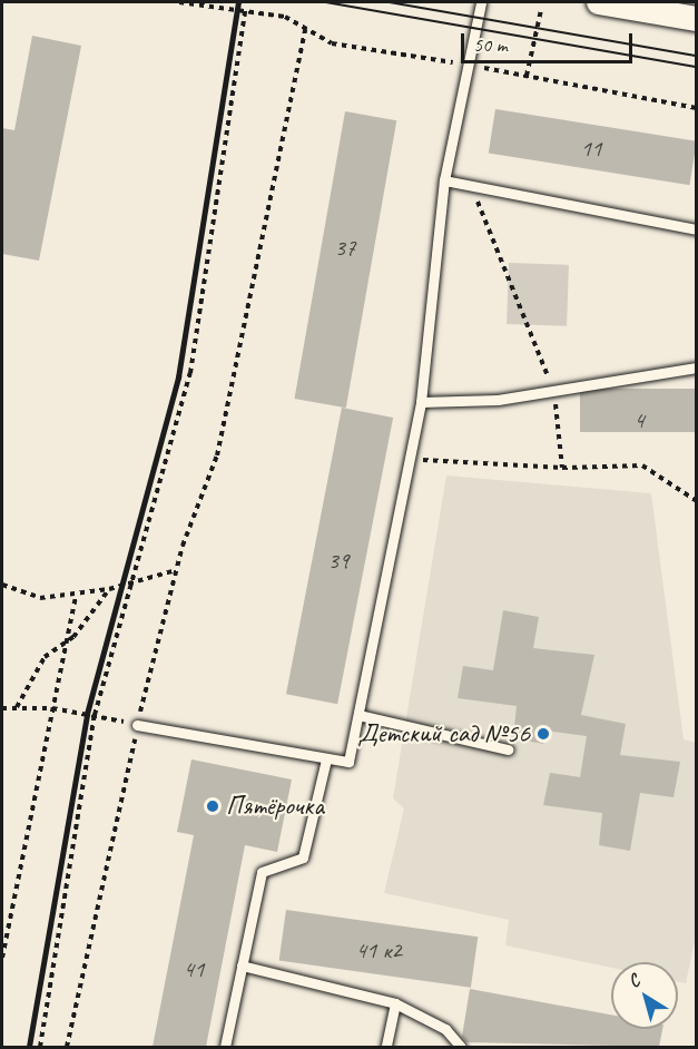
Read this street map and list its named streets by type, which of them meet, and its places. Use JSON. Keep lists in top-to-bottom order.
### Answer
{
  "places": ["Детский сад №56", "Пятёрочка"],
  "house_numbers": [
    "11",
    "37",
    "4",
    "39",
    "41 к2",
    "41"
  ],
  "scale_bar": "50 m",
  "north": "top left"
}
